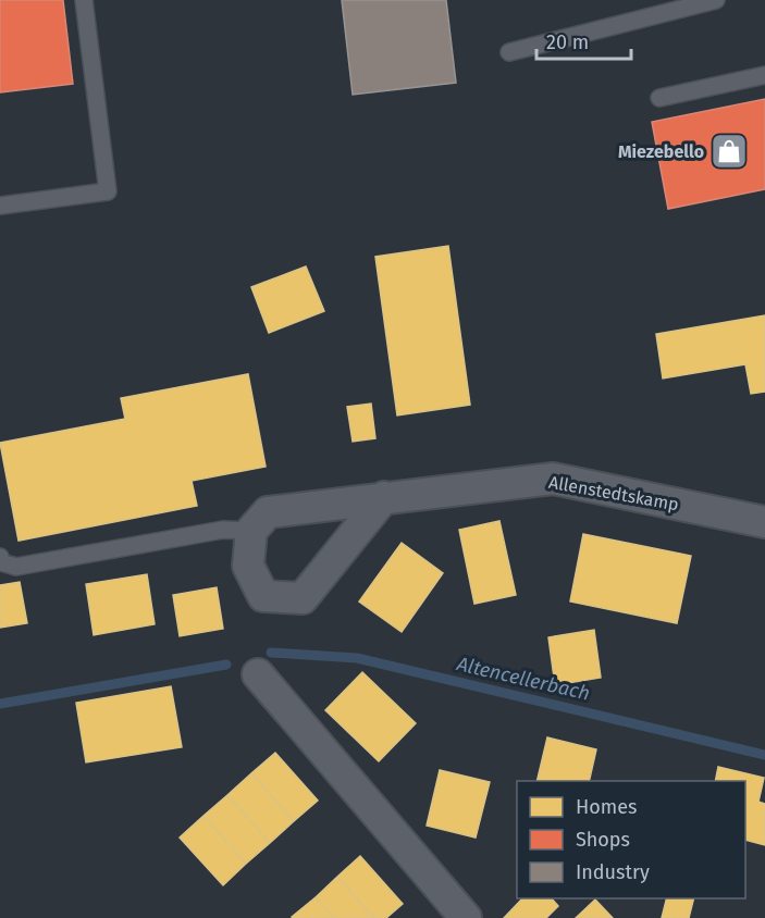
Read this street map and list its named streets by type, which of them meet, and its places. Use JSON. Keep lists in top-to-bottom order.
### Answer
{
  "streets": {
    "street": ["Allenstedtskamp"]
  },
  "water": ["Altencellerbach"],
  "places": {
    "shop": ["Miezebello"]
  },
  "legend": ["Homes", "Shops", "Industry"],
  "scale_bar": "20 m"
}
